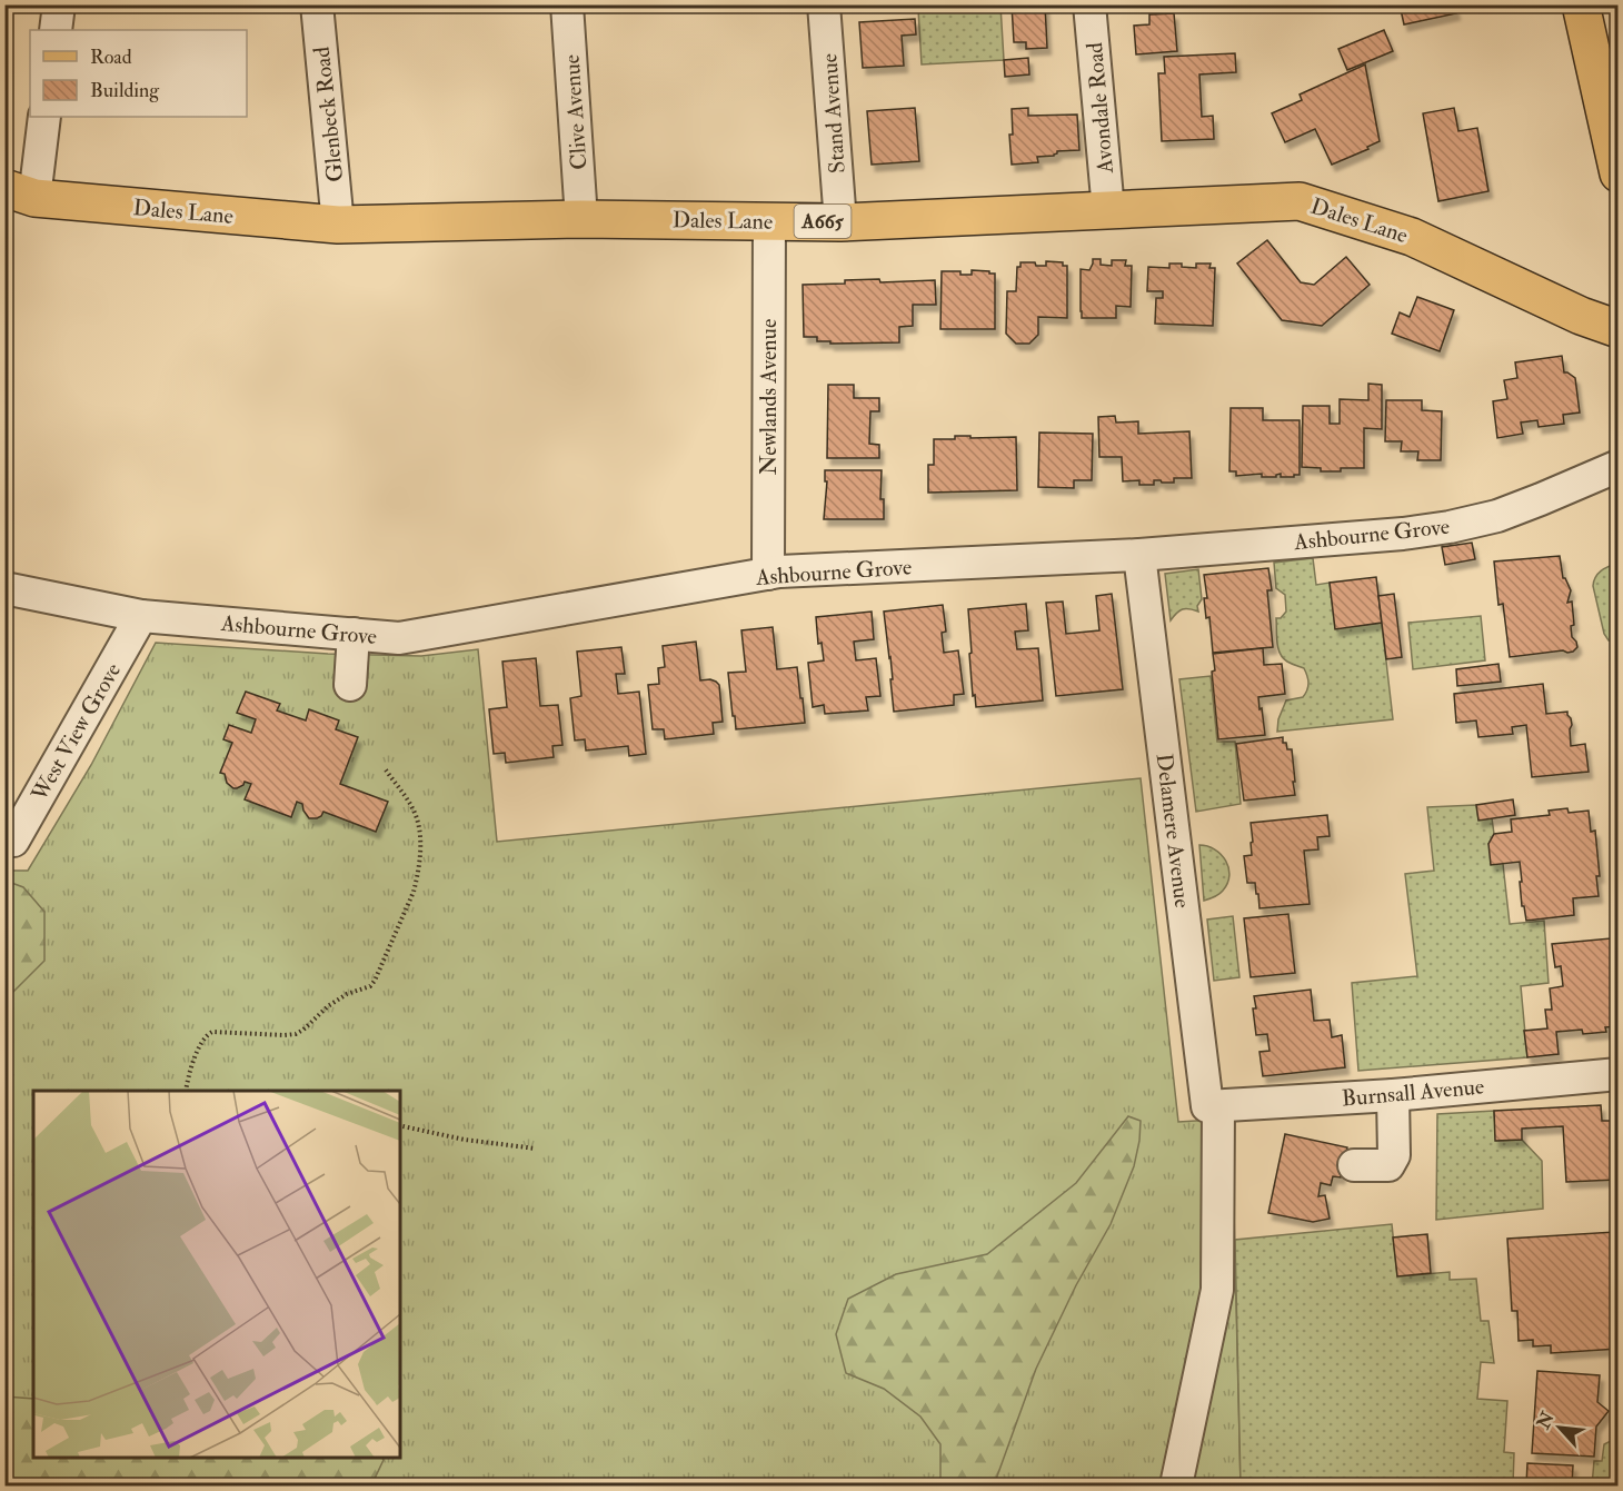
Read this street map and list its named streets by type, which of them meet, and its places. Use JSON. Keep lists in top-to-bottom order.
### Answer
{
  "streets": {
    "main road": ["Dales Lane", "A665"],
    "street": [
      "Avondale Road",
      "Clive Avenue",
      "Stand Avenue",
      "Glenbeck Road",
      "Newlands Avenue",
      "Ashbourne Grove",
      "West View Grove",
      "Delamere Avenue",
      "Burnsall Avenue"
    ]
  },
  "crossings": [
    ["Avondale Road", "Dales Lane"],
    ["Clive Avenue", "Dales Lane"],
    ["Stand Avenue", "Dales Lane"],
    ["Glenbeck Road", "Dales Lane"],
    ["Dales Lane", "Newlands Avenue"],
    ["Newlands Avenue", "Ashbourne Grove"],
    ["Ashbourne Grove", "West View Grove"],
    ["Ashbourne Grove", "Delamere Avenue"],
    ["Delamere Avenue", "Burnsall Avenue"]
  ],
  "legend": ["Road", "Building"],
  "north": "top left"
}
